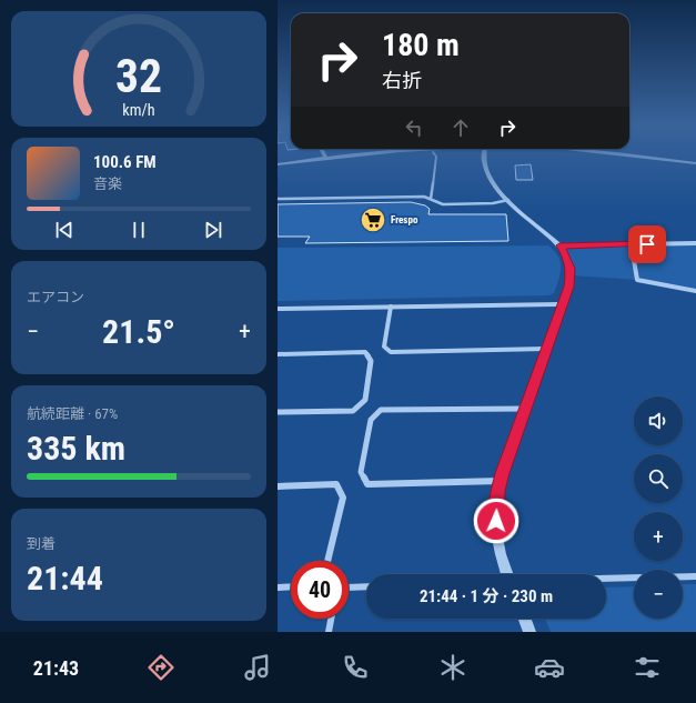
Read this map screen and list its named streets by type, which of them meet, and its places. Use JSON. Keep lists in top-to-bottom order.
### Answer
{
  "places": {
    "supermarket": ["Frespo"]
  },
  "page": {
    "turn": ["180 m", "右折"],
    "song": ["100.6 FM", "音楽"],
    "tile": [
      "エアコン",
      ["航続距離 · 67%", "335 km"],
      ["到着", "21:44"]
    ],
    "heat": ["−", "21.5°", "+"],
    "map_buttons": ["+", "−"],
    "limit": "40",
    "trip": "21:44 · 1 分 · 230 m",
    "tabs": "21:43",
    "gauge": ["32", "km/h"]
  }
}
